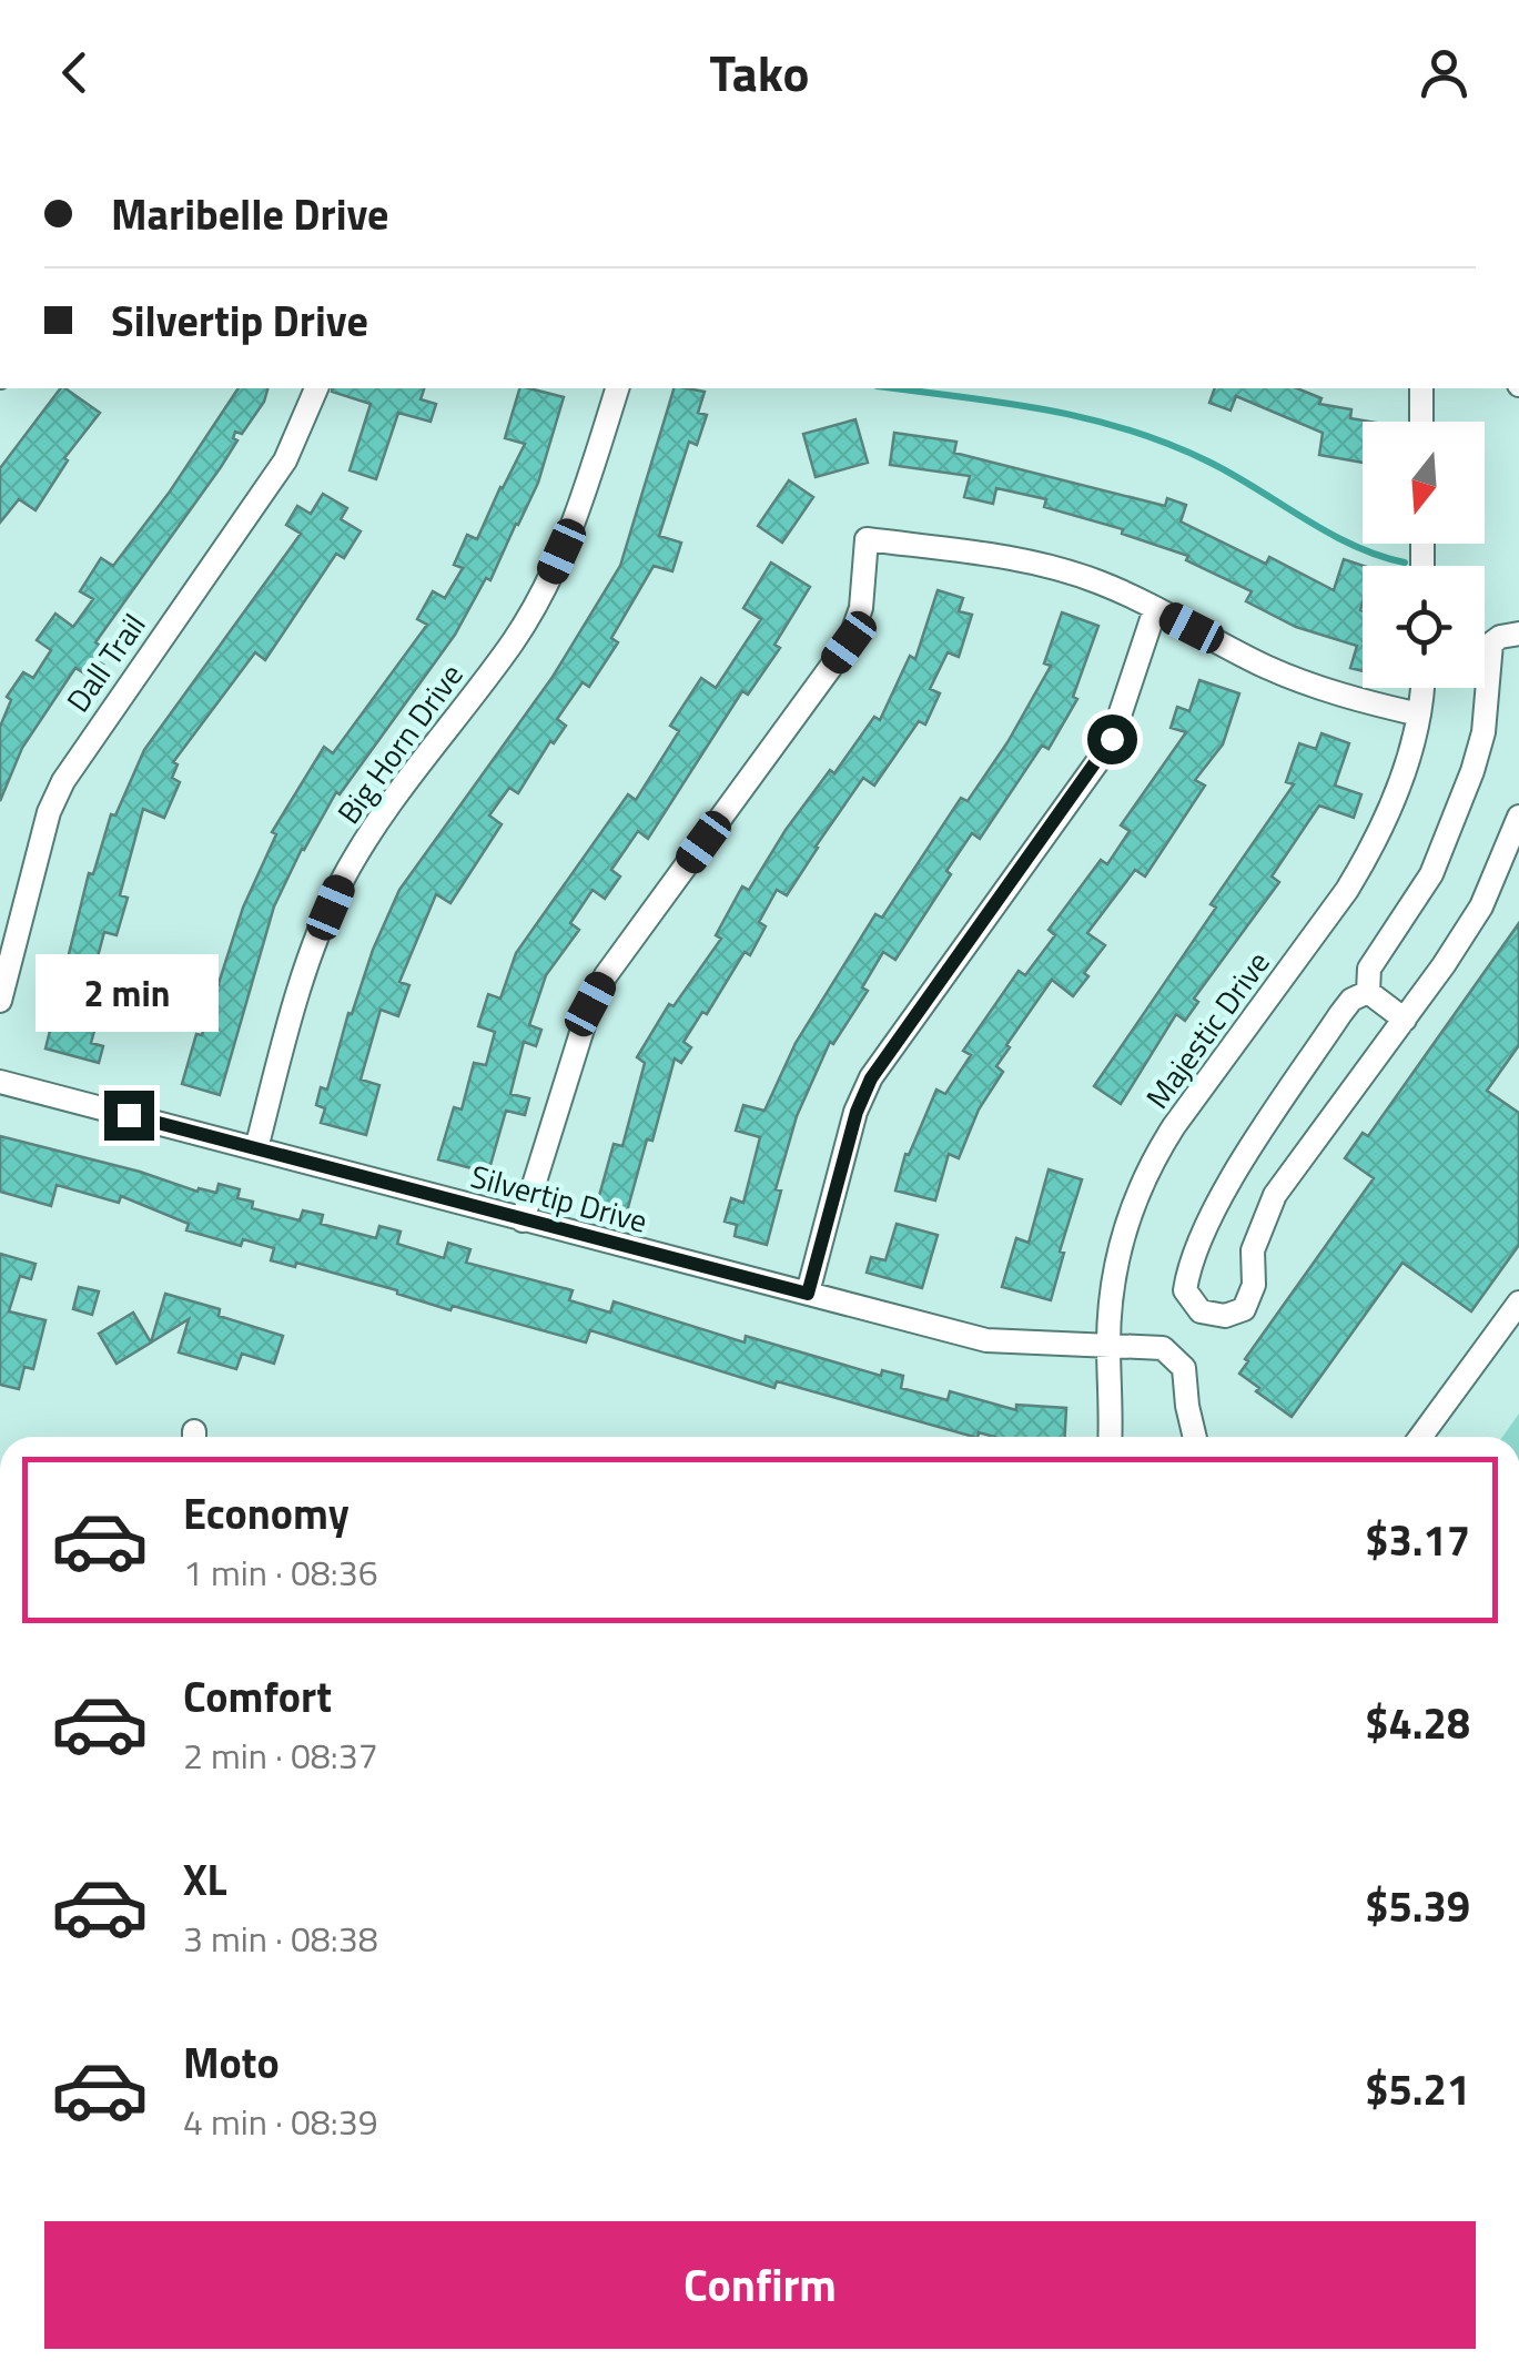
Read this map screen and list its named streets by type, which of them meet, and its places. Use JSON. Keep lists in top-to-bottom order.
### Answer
{
  "streets": {
    "street": [
      "Dall Trail",
      "Big Horn Drive",
      "Majestic Drive",
      "Silvertip Drive"
    ]
  },
  "crossings": [
    ["Big Horn Drive", "Silvertip Drive"],
    ["Majestic Drive", "Silvertip Drive"]
  ],
  "north": "bottom",
  "page": {
    "header": "Tako",
    "banner": ["Maribelle Drive", "Silvertip Drive"],
    "bubble": "2 min",
    "list": [
      {
        "name": "Economy",
        "note": "1 min · 08:36",
        "value": "$3.17"
      },
      {
        "name": "Comfort",
        "note": "2 min · 08:37",
        "value": "$4.28"
      },
      {
        "name": "XL",
        "note": "3 min · 08:38",
        "value": "$5.39"
      },
      {
        "name": "Moto",
        "note": "4 min · 08:39",
        "value": "$5.21"
      }
    ],
    "buttons": "Confirm"
  }
}
